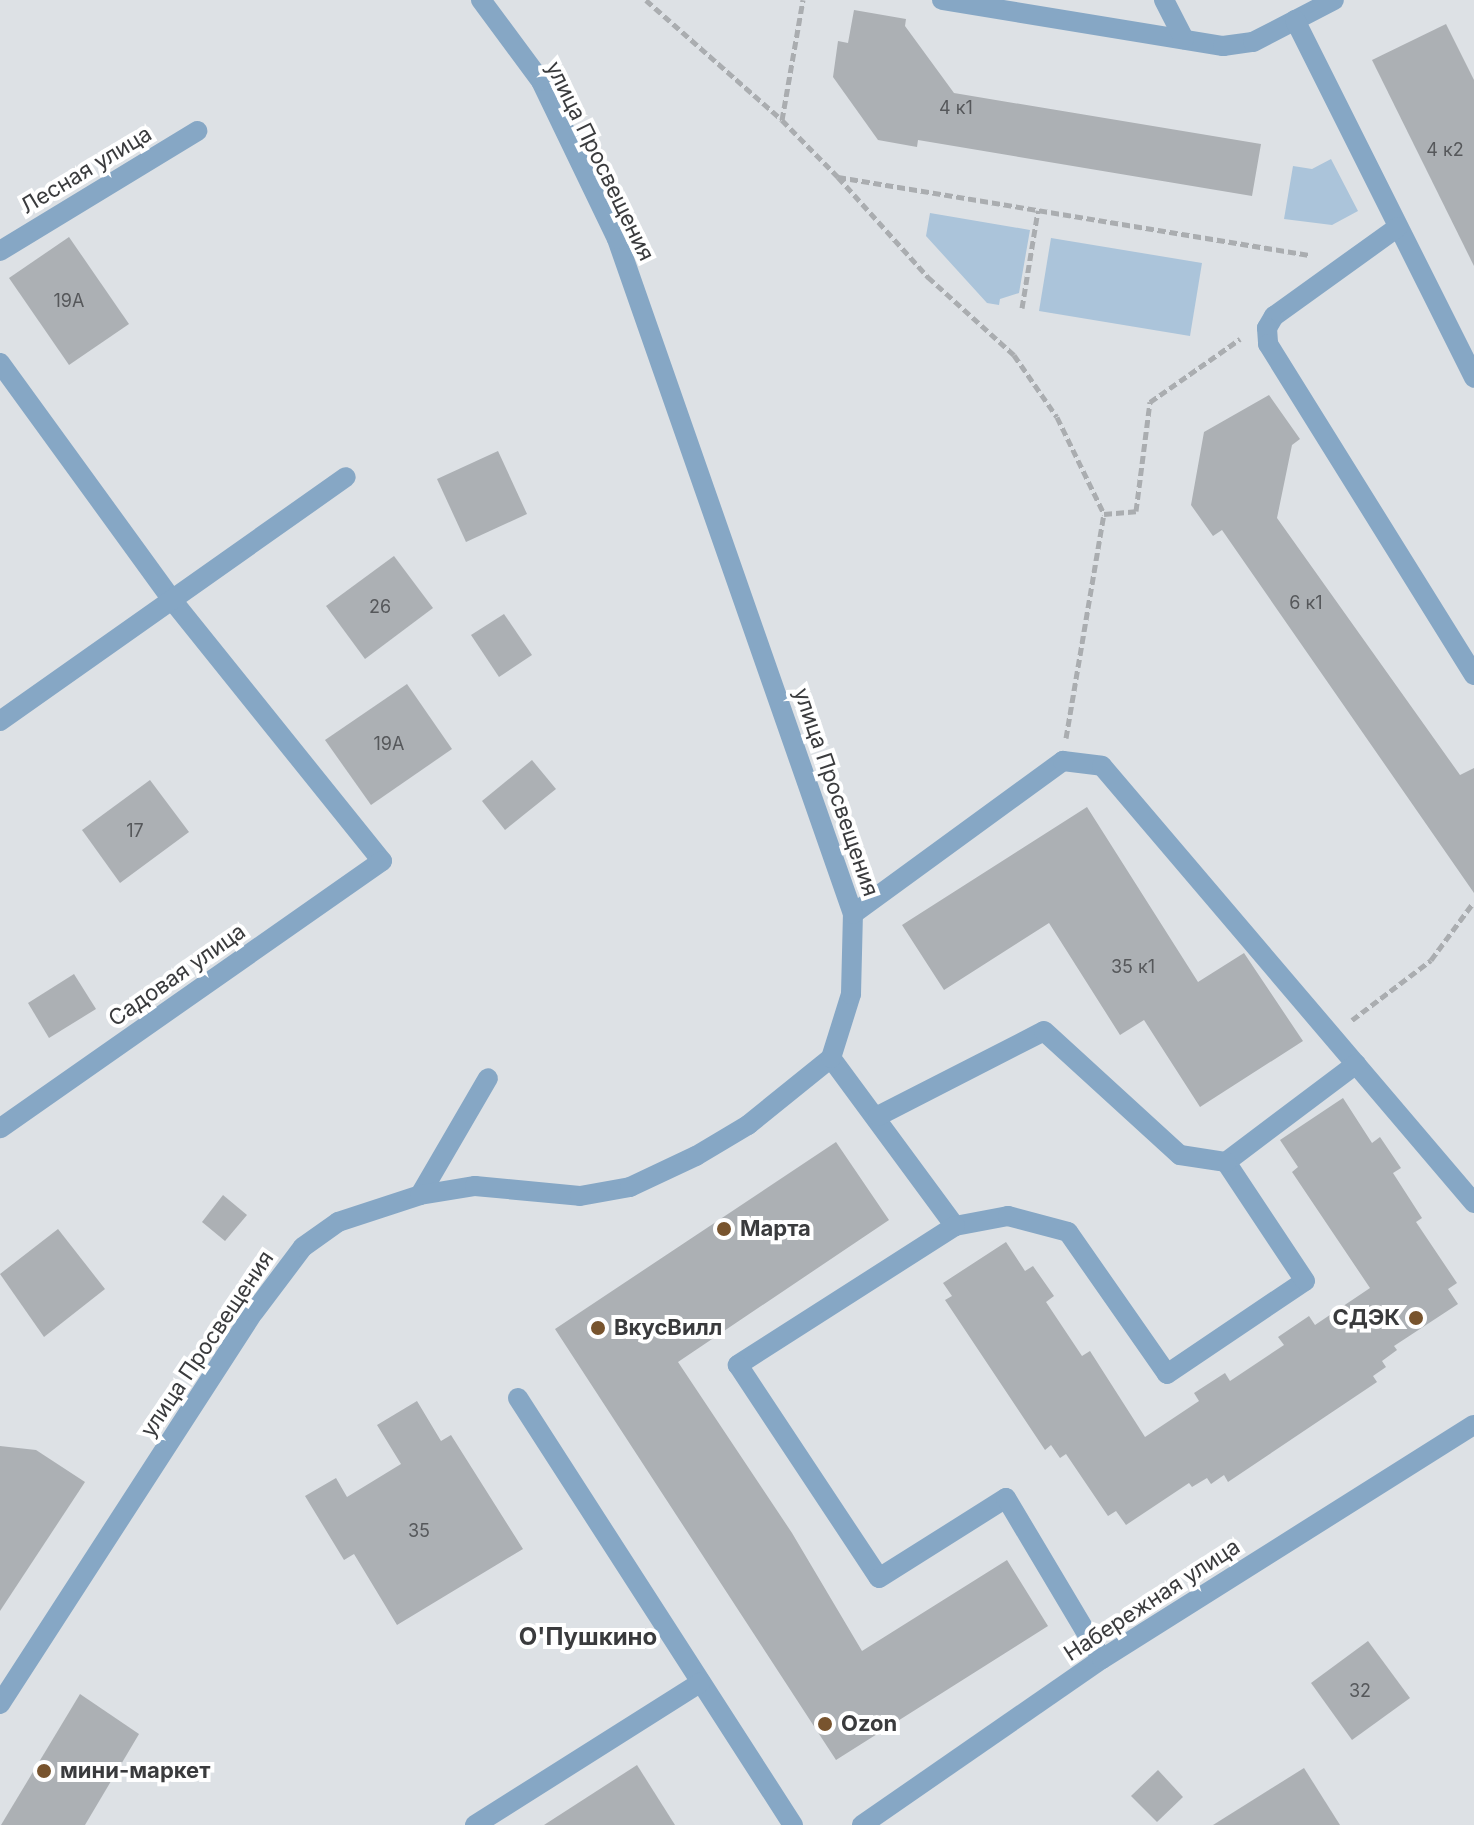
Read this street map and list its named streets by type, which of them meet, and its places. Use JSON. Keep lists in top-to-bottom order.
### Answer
{
  "streets": {
    "street": [
      "улица Просвещения",
      "Лесная улица",
      "Садовая улица",
      "Набережная улица"
    ]
  },
  "districts": ["О'Пушкино"],
  "places": [
    "Марта",
    "СДЭК",
    "ВкусВилл",
    "Ozon",
    "мини-маркет"
  ],
  "house_numbers": [
    "4 к1",
    "4 к2",
    "19А",
    "6 к1",
    "26",
    "19А",
    "17",
    "35 к1",
    "35",
    "32"
  ]
}
